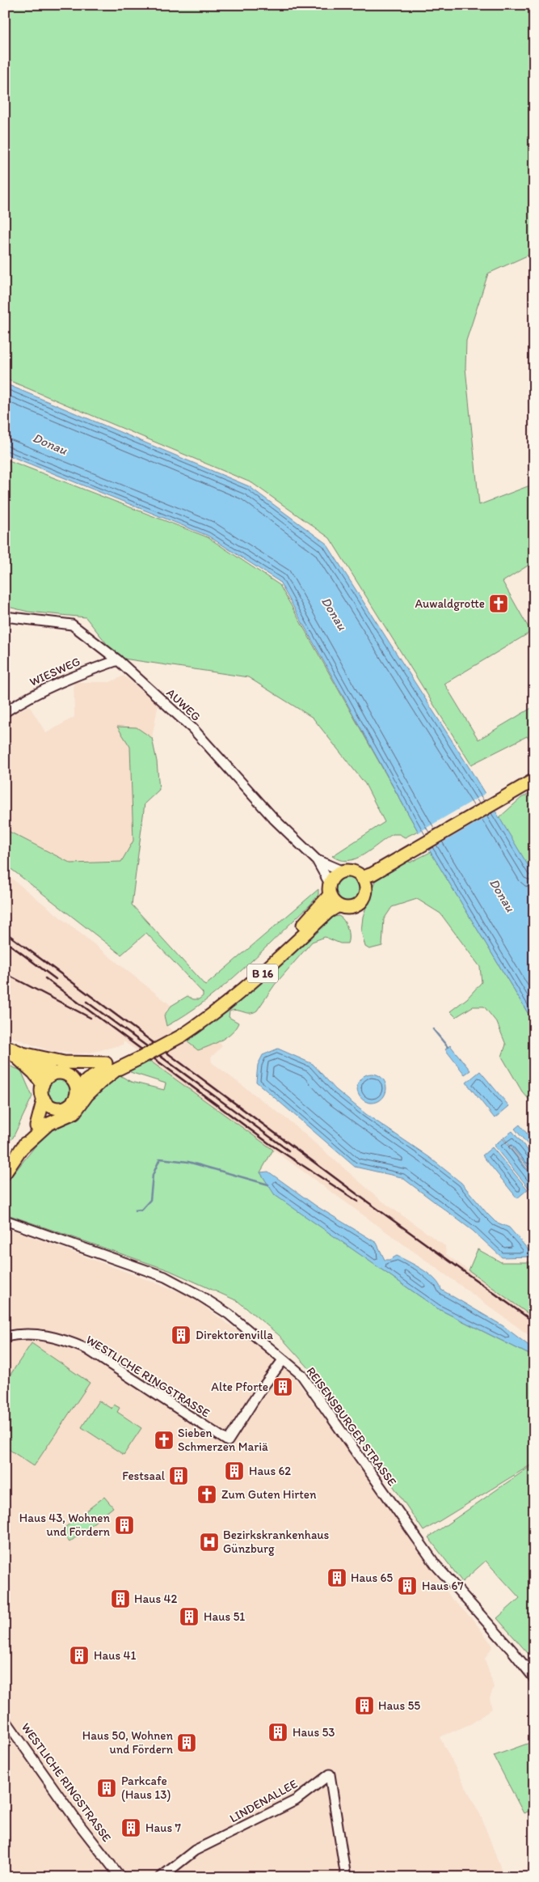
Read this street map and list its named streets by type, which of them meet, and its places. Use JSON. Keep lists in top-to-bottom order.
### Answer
{
  "streets": {
    "main road": ["B 16"],
    "street": [
      "WIESWEG",
      "AUWEG",
      "WESTLICHE RINGSTRASSE",
      "REISENSBURGER STRASSE",
      "LINDENALLEE"
    ]
  },
  "crossings": [
    ["WIESWEG", "AUWEG"],
    ["AUWEG", "B 16"],
    ["WESTLICHE RINGSTRASSE", "REISENSBURGER STRASSE"]
  ],
  "water": ["Donau"],
  "places": {
    "church": ["Auwaldgrotte", "Sieben Schmerzen Mariä", "Zum Guten Hirten"],
    "building": [
      "Direktorenvilla",
      "Alte Pforte",
      "Haus 62",
      "Festsaal",
      "Haus 43, Wohnen und Fördern",
      "Haus 65",
      "Haus 67",
      "Haus 42",
      "Haus 51",
      "Haus 41",
      "Haus 55",
      "Haus 53",
      "Haus 50, Wohnen und Fördern",
      "Parkcafe (Haus 13)",
      "Haus 7"
    ],
    "hospital": ["Bezirkskrankenhaus Günzburg"]
  }
}
